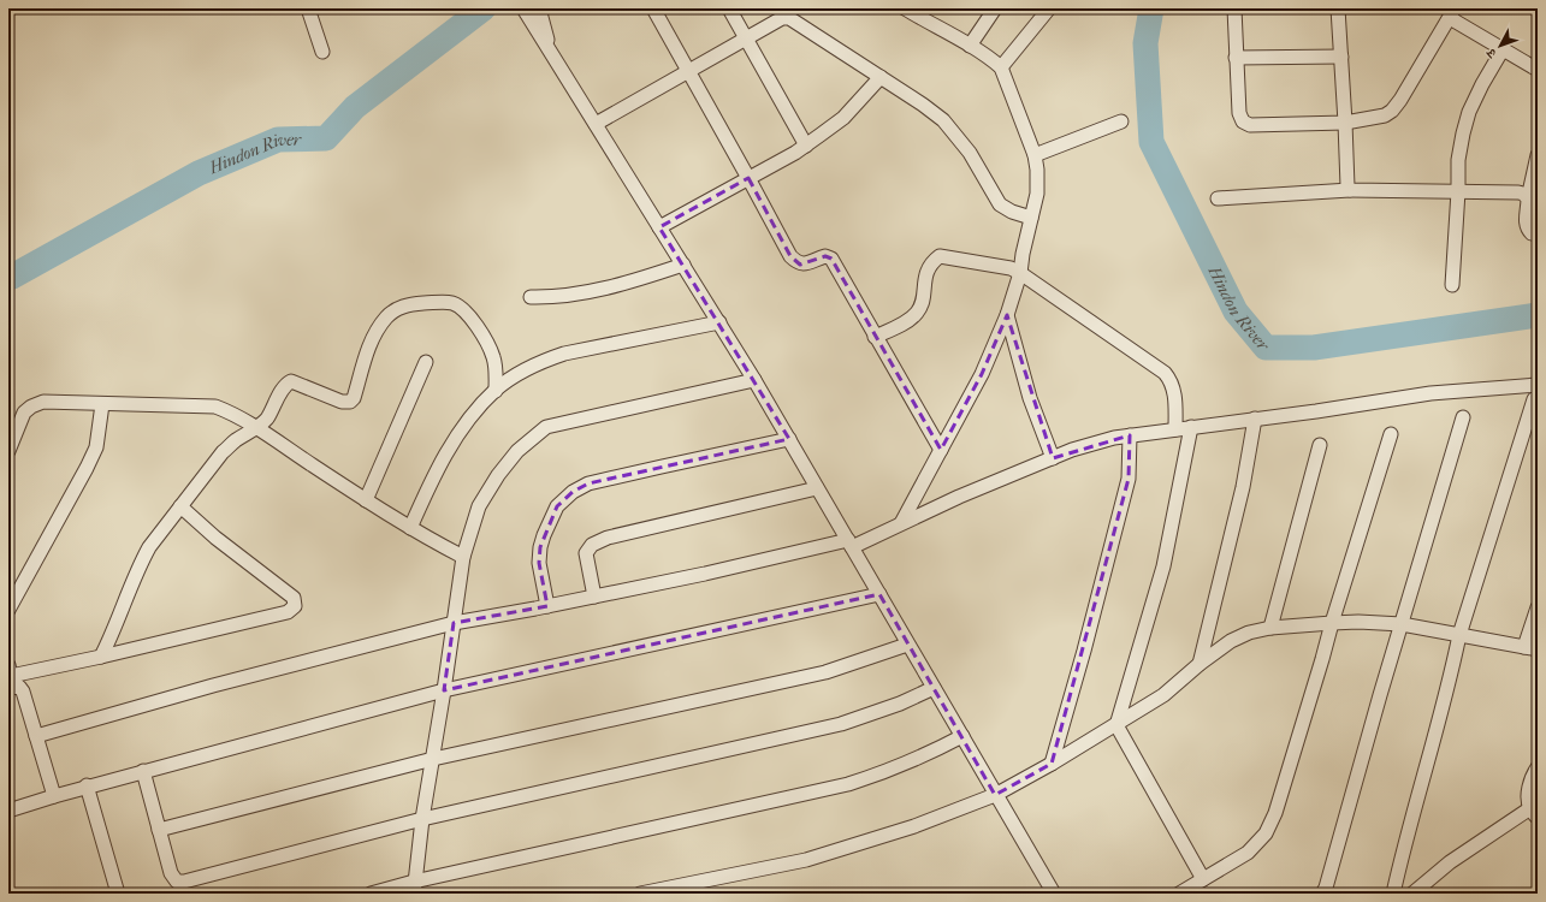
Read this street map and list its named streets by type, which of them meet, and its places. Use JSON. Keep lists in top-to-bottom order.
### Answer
{
  "water": ["Hindon River"],
  "north": "bottom left"
}
